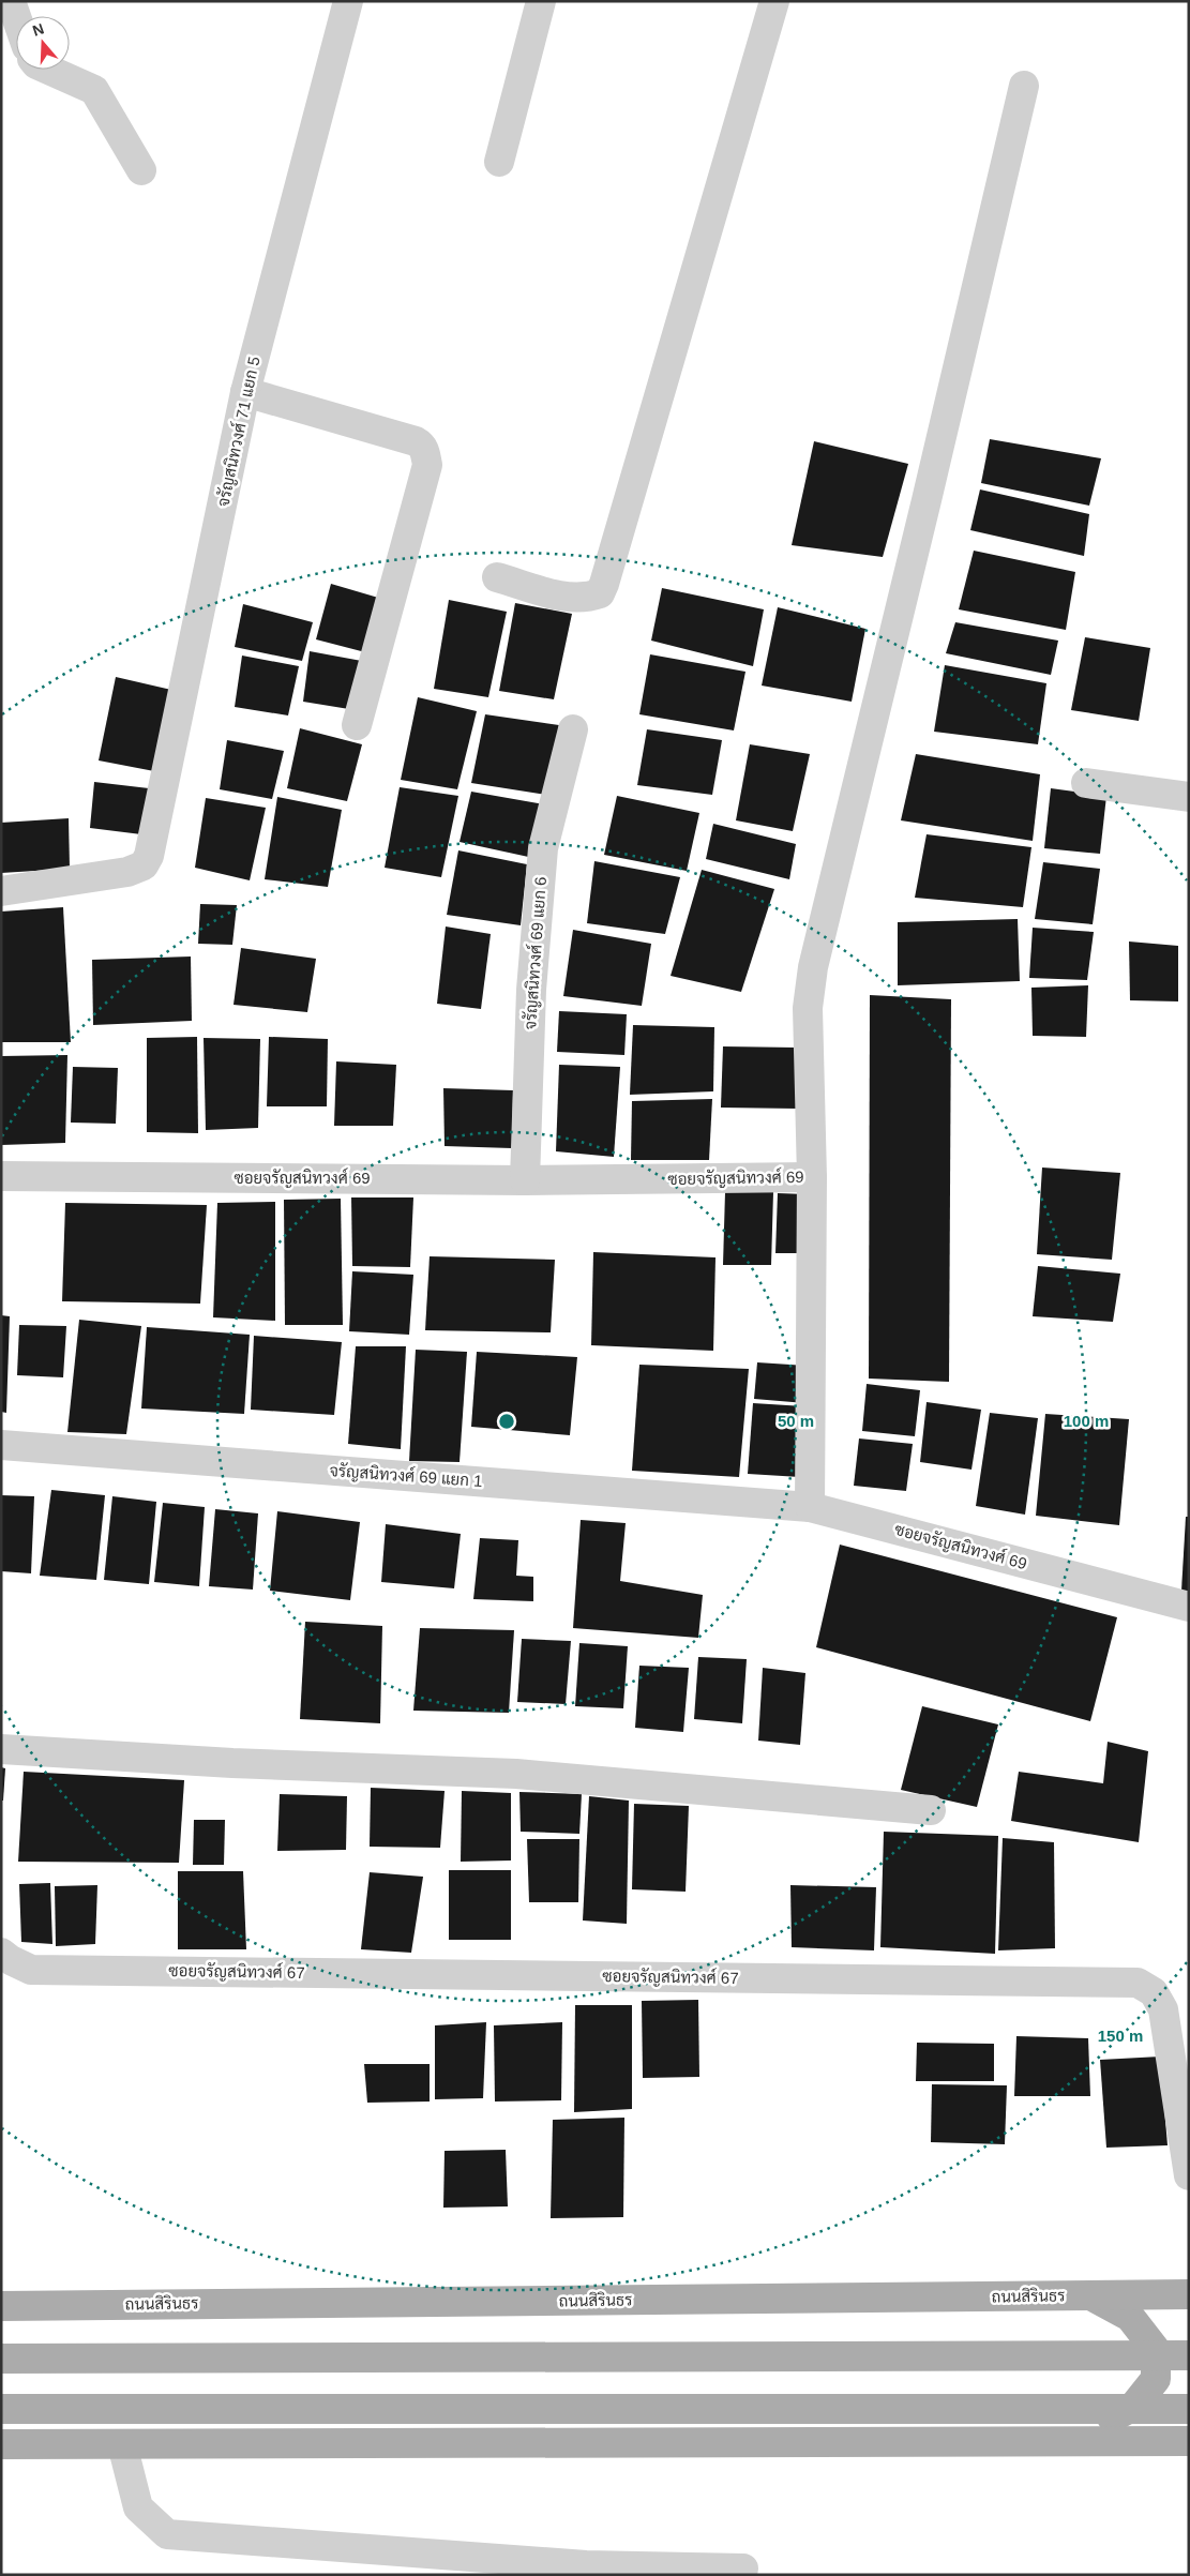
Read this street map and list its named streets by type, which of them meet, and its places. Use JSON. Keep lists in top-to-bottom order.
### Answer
{
  "streets": {
    "main road": ["ถนนสิรินธร"],
    "street": [
      "จรัญสนิทวงศ์ 71 แยก 5",
      "จรัญสนิทวงศ์ 69 แยก 6",
      "ซอยจรัญสนิทวงศ์ 69",
      "จรัญสนิทวงศ์ 69 แยก 1",
      "ซอยจรัญสนิทวงศ์ 67"
    ]
  },
  "crossings": [
    ["จรัญสนิทวงศ์ 69 แยก 6", "ซอยจรัญสนิทวงศ์ 69"],
    ["ซอยจรัญสนิทวงศ์ 69", "จรัญสนิทวงศ์ 69 แยก 1"]
  ],
  "north": "top",
  "rings": ["50 m", "100 m", "150 m"]
}
